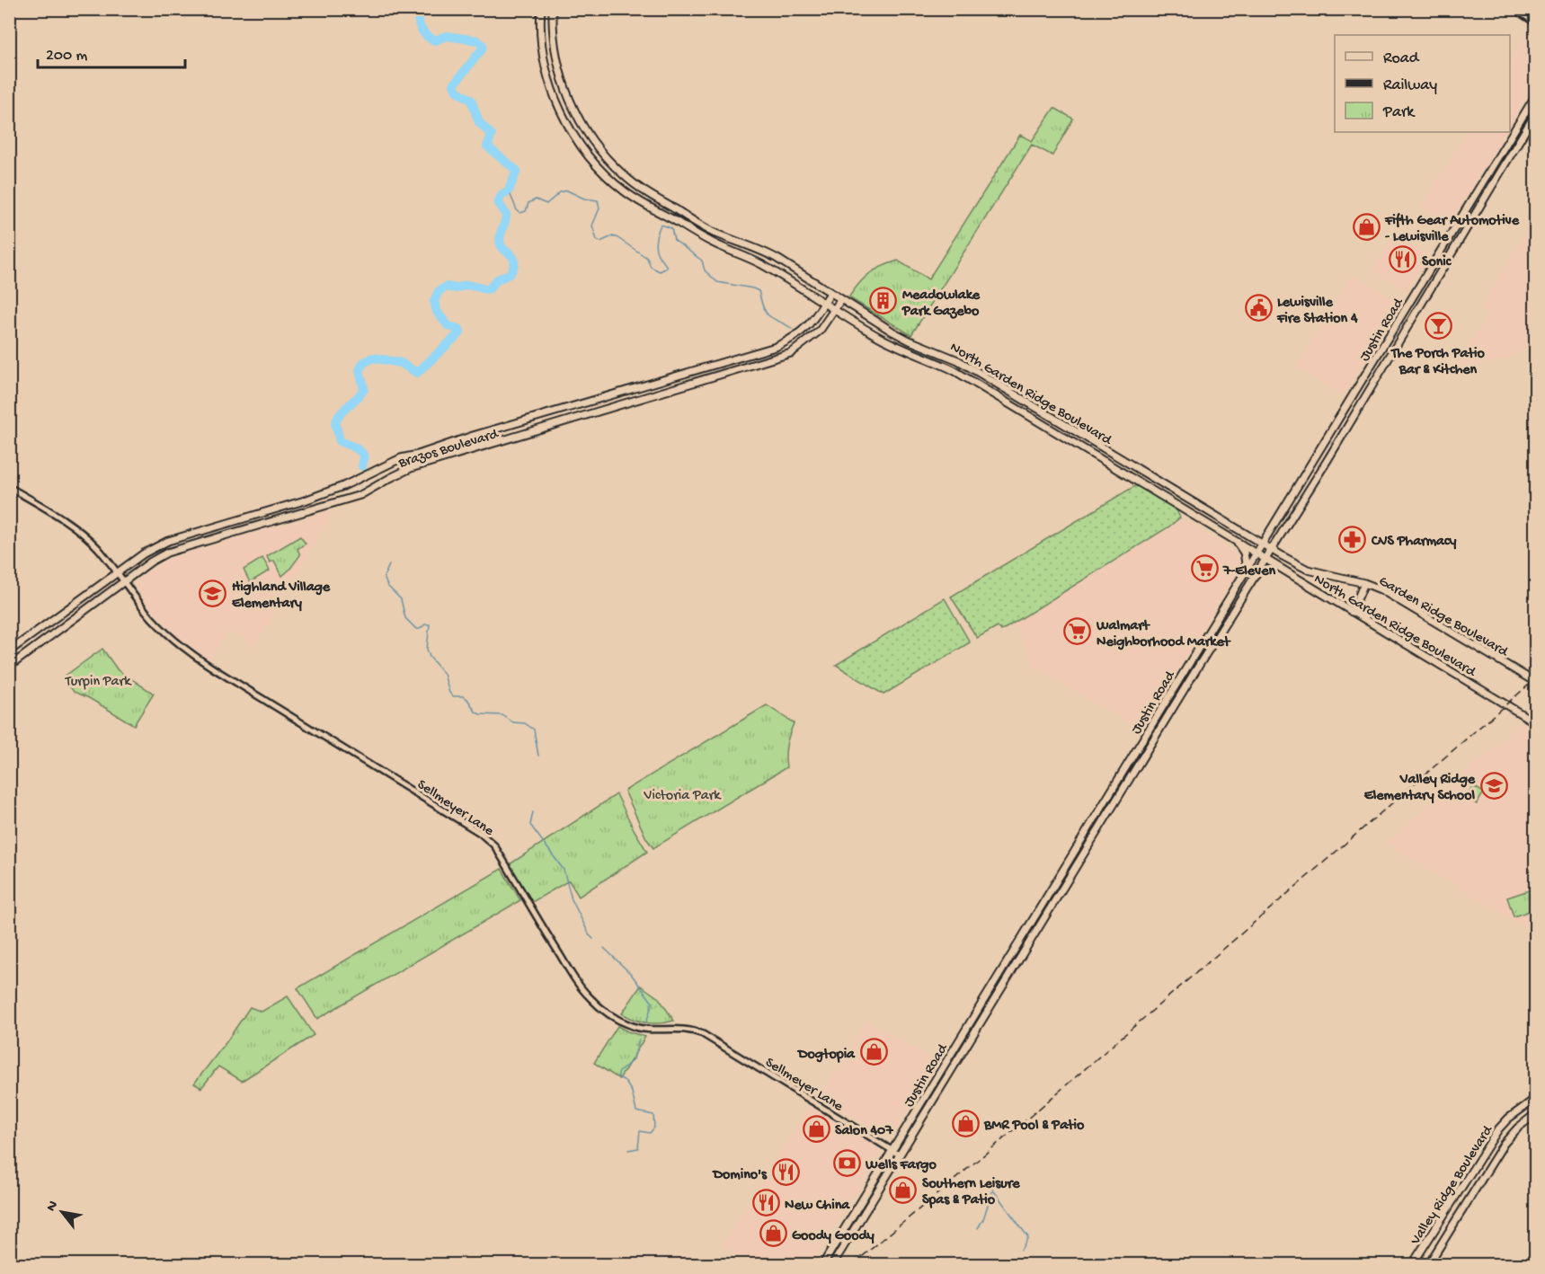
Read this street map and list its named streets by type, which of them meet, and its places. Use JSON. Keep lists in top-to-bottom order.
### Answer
{
  "streets": {
    "main road": [
      "Justin Road",
      "North Garden Ridge Boulevard",
      "Brazos Boulevard",
      "Garden Ridge Boulevard",
      "Valley Ridge Boulevard"
    ],
    "street": ["Sellmeyer Lane"]
  },
  "crossings": [
    ["Justin Road", "North Garden Ridge Boulevard"],
    ["Justin Road", "Garden Ridge Boulevard"],
    ["Justin Road", "Sellmeyer Lane"],
    ["North Garden Ridge Boulevard", "Brazos Boulevard"],
    ["North Garden Ridge Boulevard", "Garden Ridge Boulevard"],
    ["Brazos Boulevard", "Sellmeyer Lane"]
  ],
  "parks": ["Turpin Park", "Victoria Park"],
  "places": {
    "shop": [
      "Fifth Gear Automotive - Lewisville",
      "Dogtopia",
      "BMR Pool & Patio",
      "Salon 407",
      "Southern Leisure Spas & Patio",
      "Goody Goody"
    ],
    "restaurant": ["Sonic", "Domino's", "New China"],
    "building": ["Meadowlake Park Gazebo"],
    "public building": ["Lewisville Fire Station 4"],
    "bar": ["The Porch Patio Bar & Kitchen"],
    "pharmacy": ["CVS Pharmacy"],
    "supermarket": ["7-Eleven", "Walmart Neighborhood Market"],
    "school or university": ["Highland Village Elementary", "Valley Ridge Elementary School"],
    "bank": ["Wells Fargo"]
  },
  "legend": ["Road", "Railway", "Park"],
  "scale_bar": "200 m",
  "north": "top left"
}
